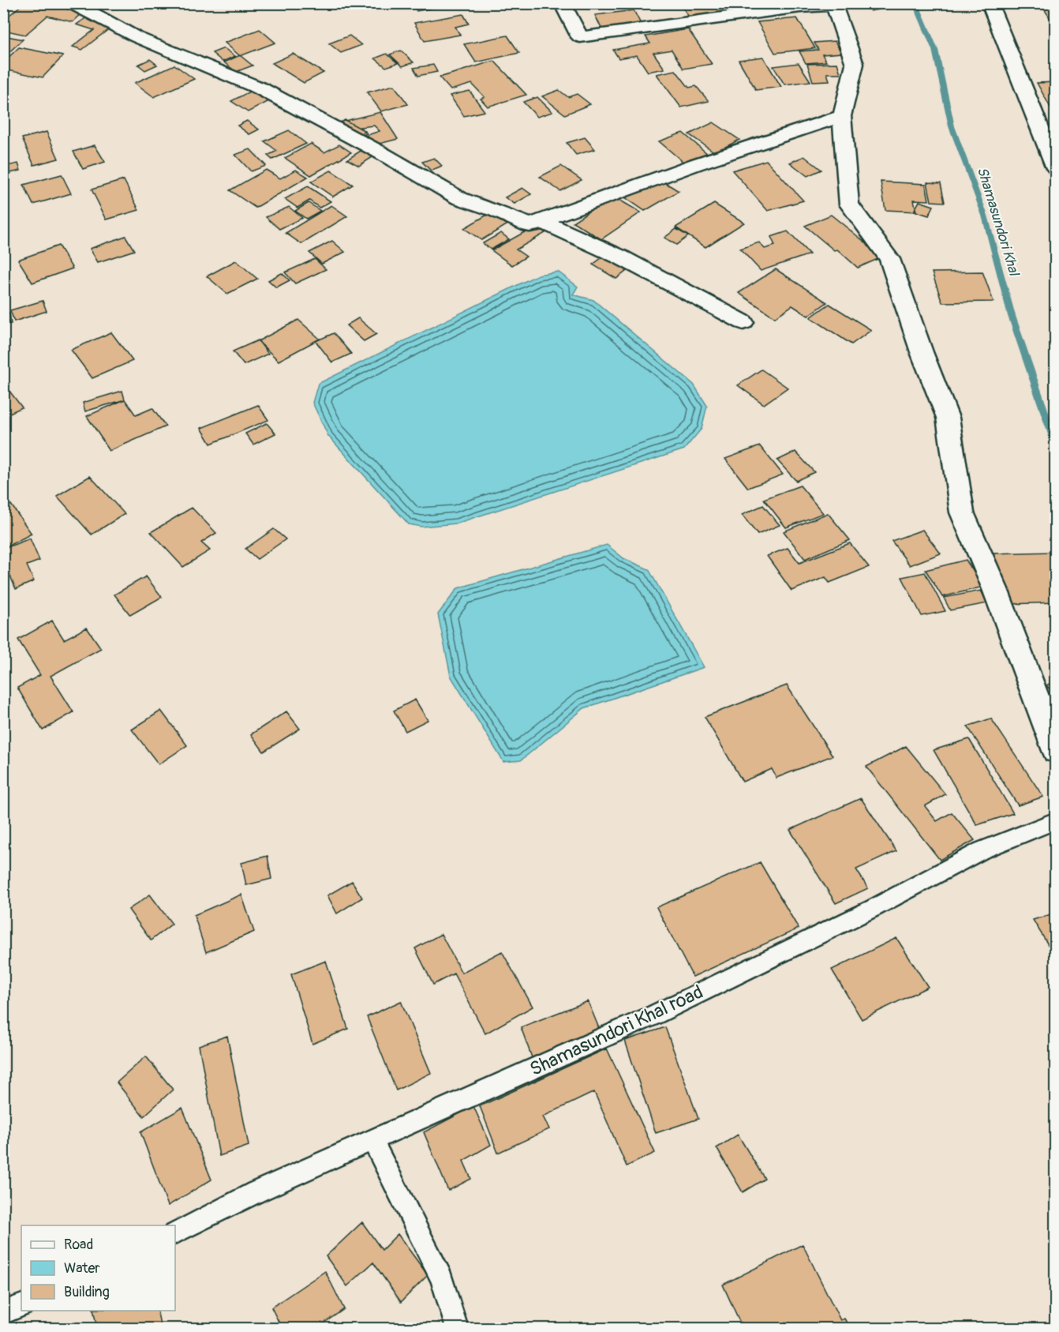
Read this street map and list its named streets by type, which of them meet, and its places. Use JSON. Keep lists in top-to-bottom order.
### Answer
{
  "streets": {
    "lane": ["Shamasundori Khal road"]
  },
  "water": ["Shamasundori Khal"],
  "legend": ["Road", "Water", "Building"]
}
